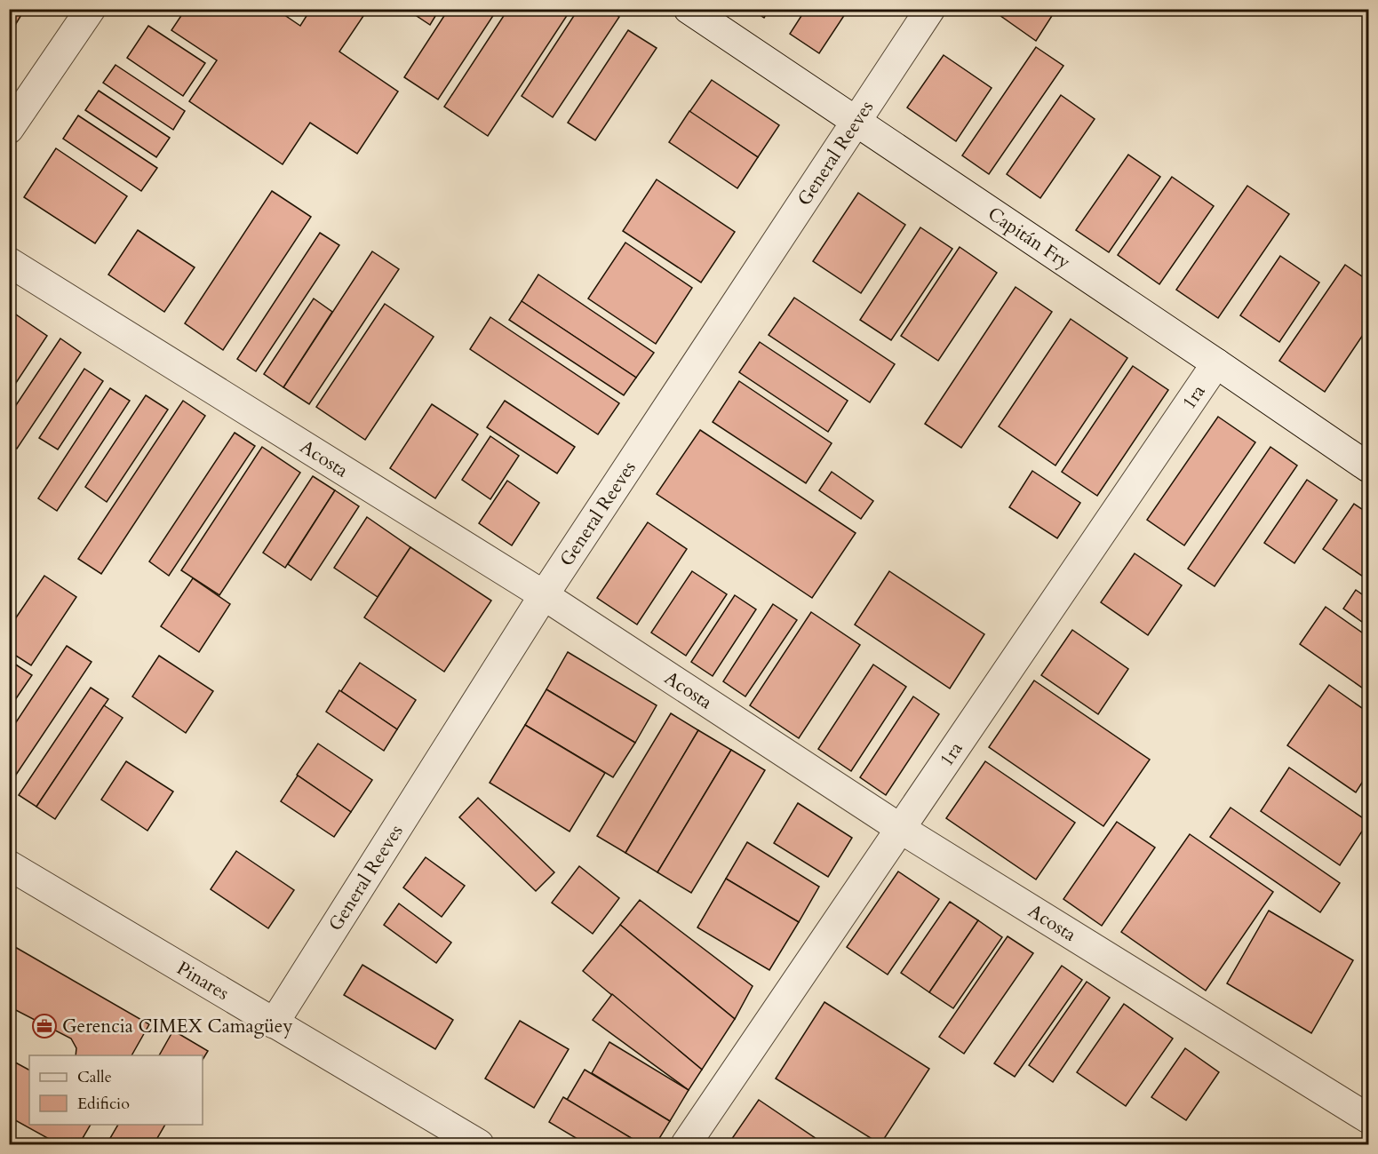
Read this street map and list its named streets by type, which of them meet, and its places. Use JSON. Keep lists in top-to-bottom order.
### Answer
{
  "streets": {
    "street": [
      "General Reeves",
      "Capitán Fry",
      "1ra",
      "Acosta",
      "Pinares"
    ]
  },
  "crossings": [
    ["General Reeves", "Capitán Fry"],
    ["General Reeves", "Acosta"],
    ["General Reeves", "Pinares"],
    ["Capitán Fry", "1ra"],
    ["1ra", "Acosta"]
  ],
  "places": {
    "office": ["Gerencia CIMEX Camagüey"]
  },
  "legend": ["Calle", "Edificio"]
}
